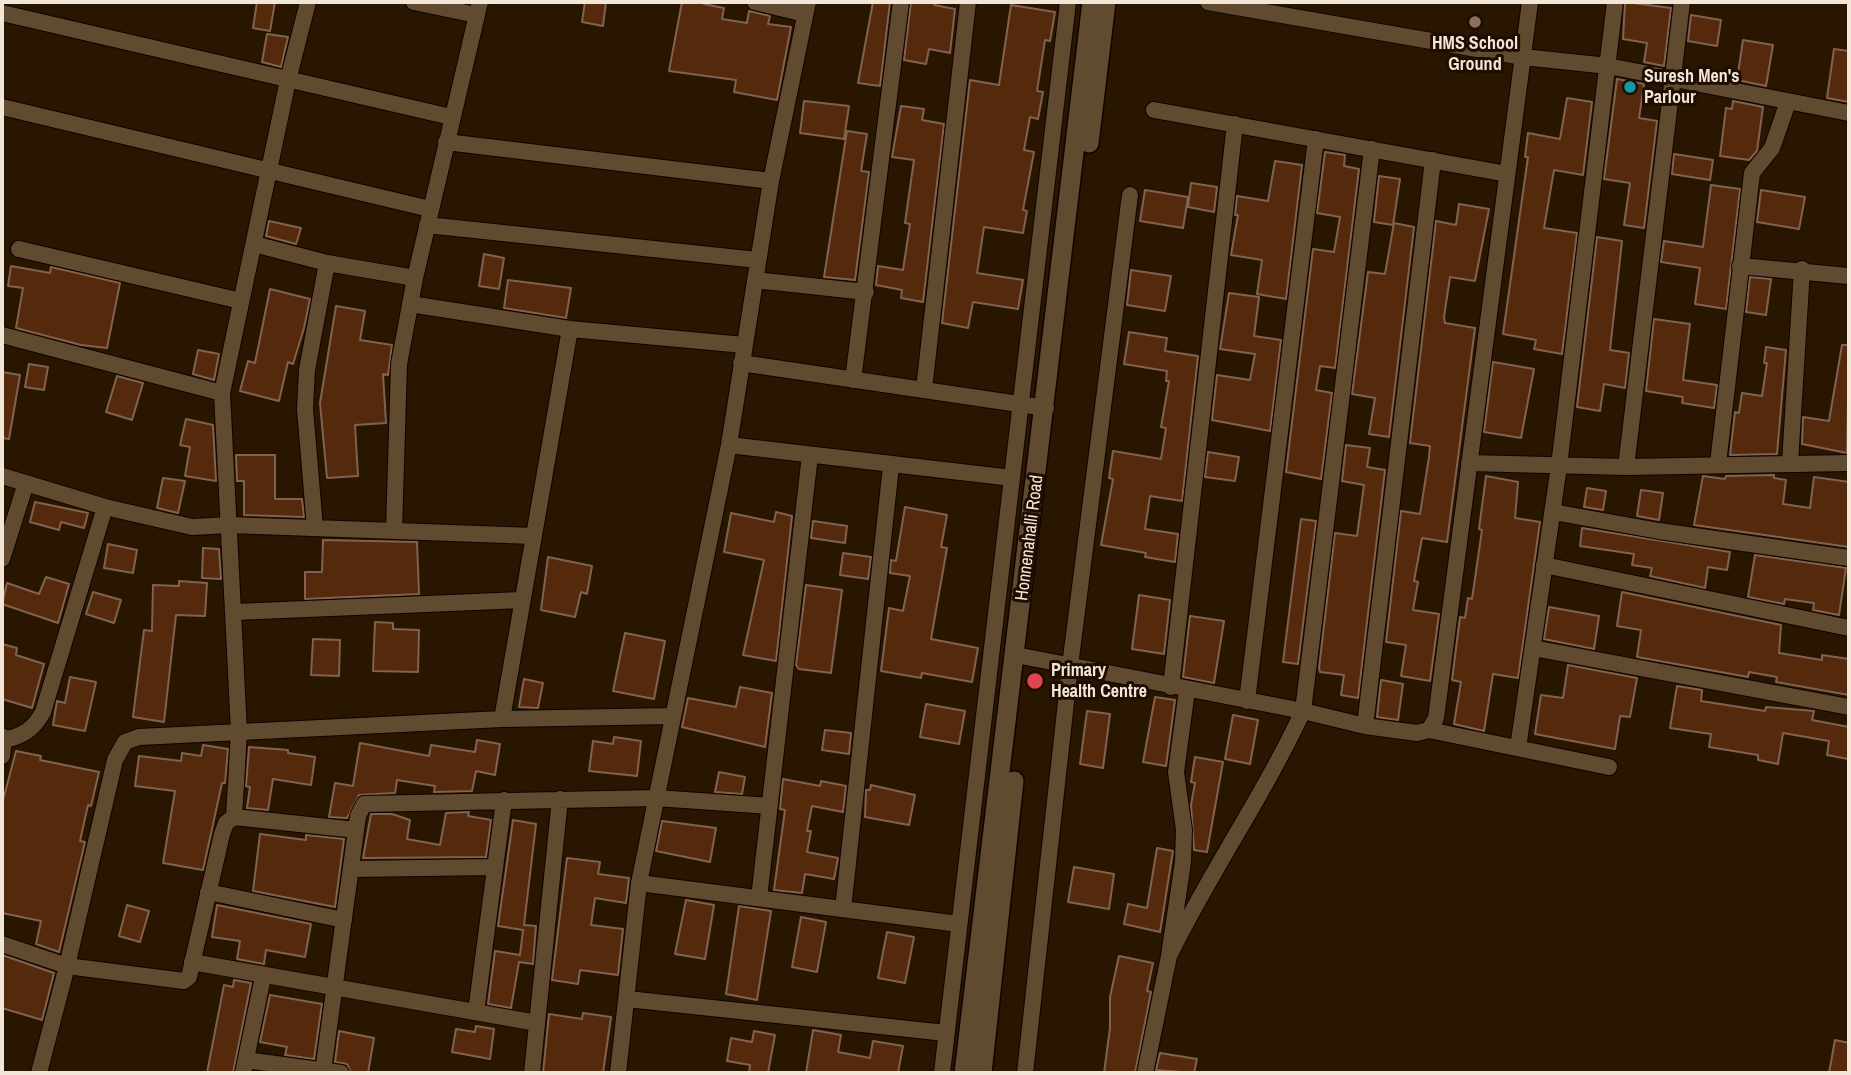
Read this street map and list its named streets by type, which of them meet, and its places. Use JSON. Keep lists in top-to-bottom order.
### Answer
{
  "streets": {
    "street": ["Honnenahalli Road"]
  },
  "places": ["HMS School Ground", "Suresh Men's Parlour", "Primary Health Centre"]
}
